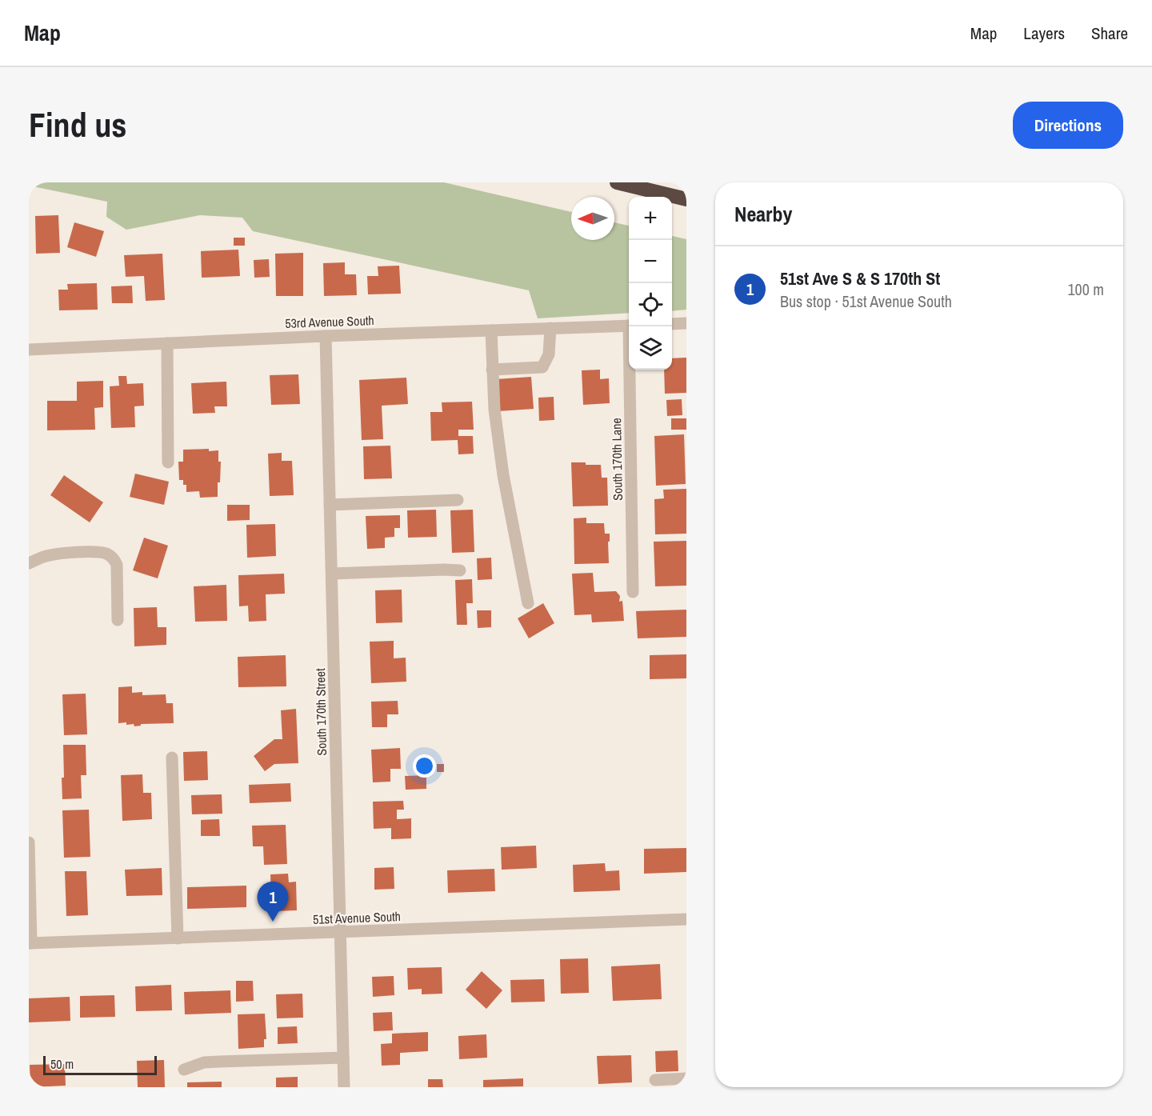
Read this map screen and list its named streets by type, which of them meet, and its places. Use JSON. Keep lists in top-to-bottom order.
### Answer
{
  "streets": {
    "street": [
      "53rd Avenue South",
      "South 170th Lane",
      "South 170th Street",
      "51st Avenue South"
    ]
  },
  "crossings": [
    ["53rd Avenue South", "South 170th Street"],
    ["South 170th Street", "51st Avenue South"]
  ],
  "scale_bar": "50 m",
  "north": "left",
  "page": {
    "header": "Map",
    "nav": ["Map", "Layers", "Share"],
    "buttons": "Directions",
    "title": "Find us",
    "heading": "Nearby",
    "map_buttons": ["+", "−"],
    "list": [
      {
        "mark": "1",
        "name": "51st Ave S & S 170th St",
        "note": "Bus stop · 51st Avenue South",
        "value": "100 m"
      }
    ],
    "pins": "1",
    "scale": "50 m"
  }
}
